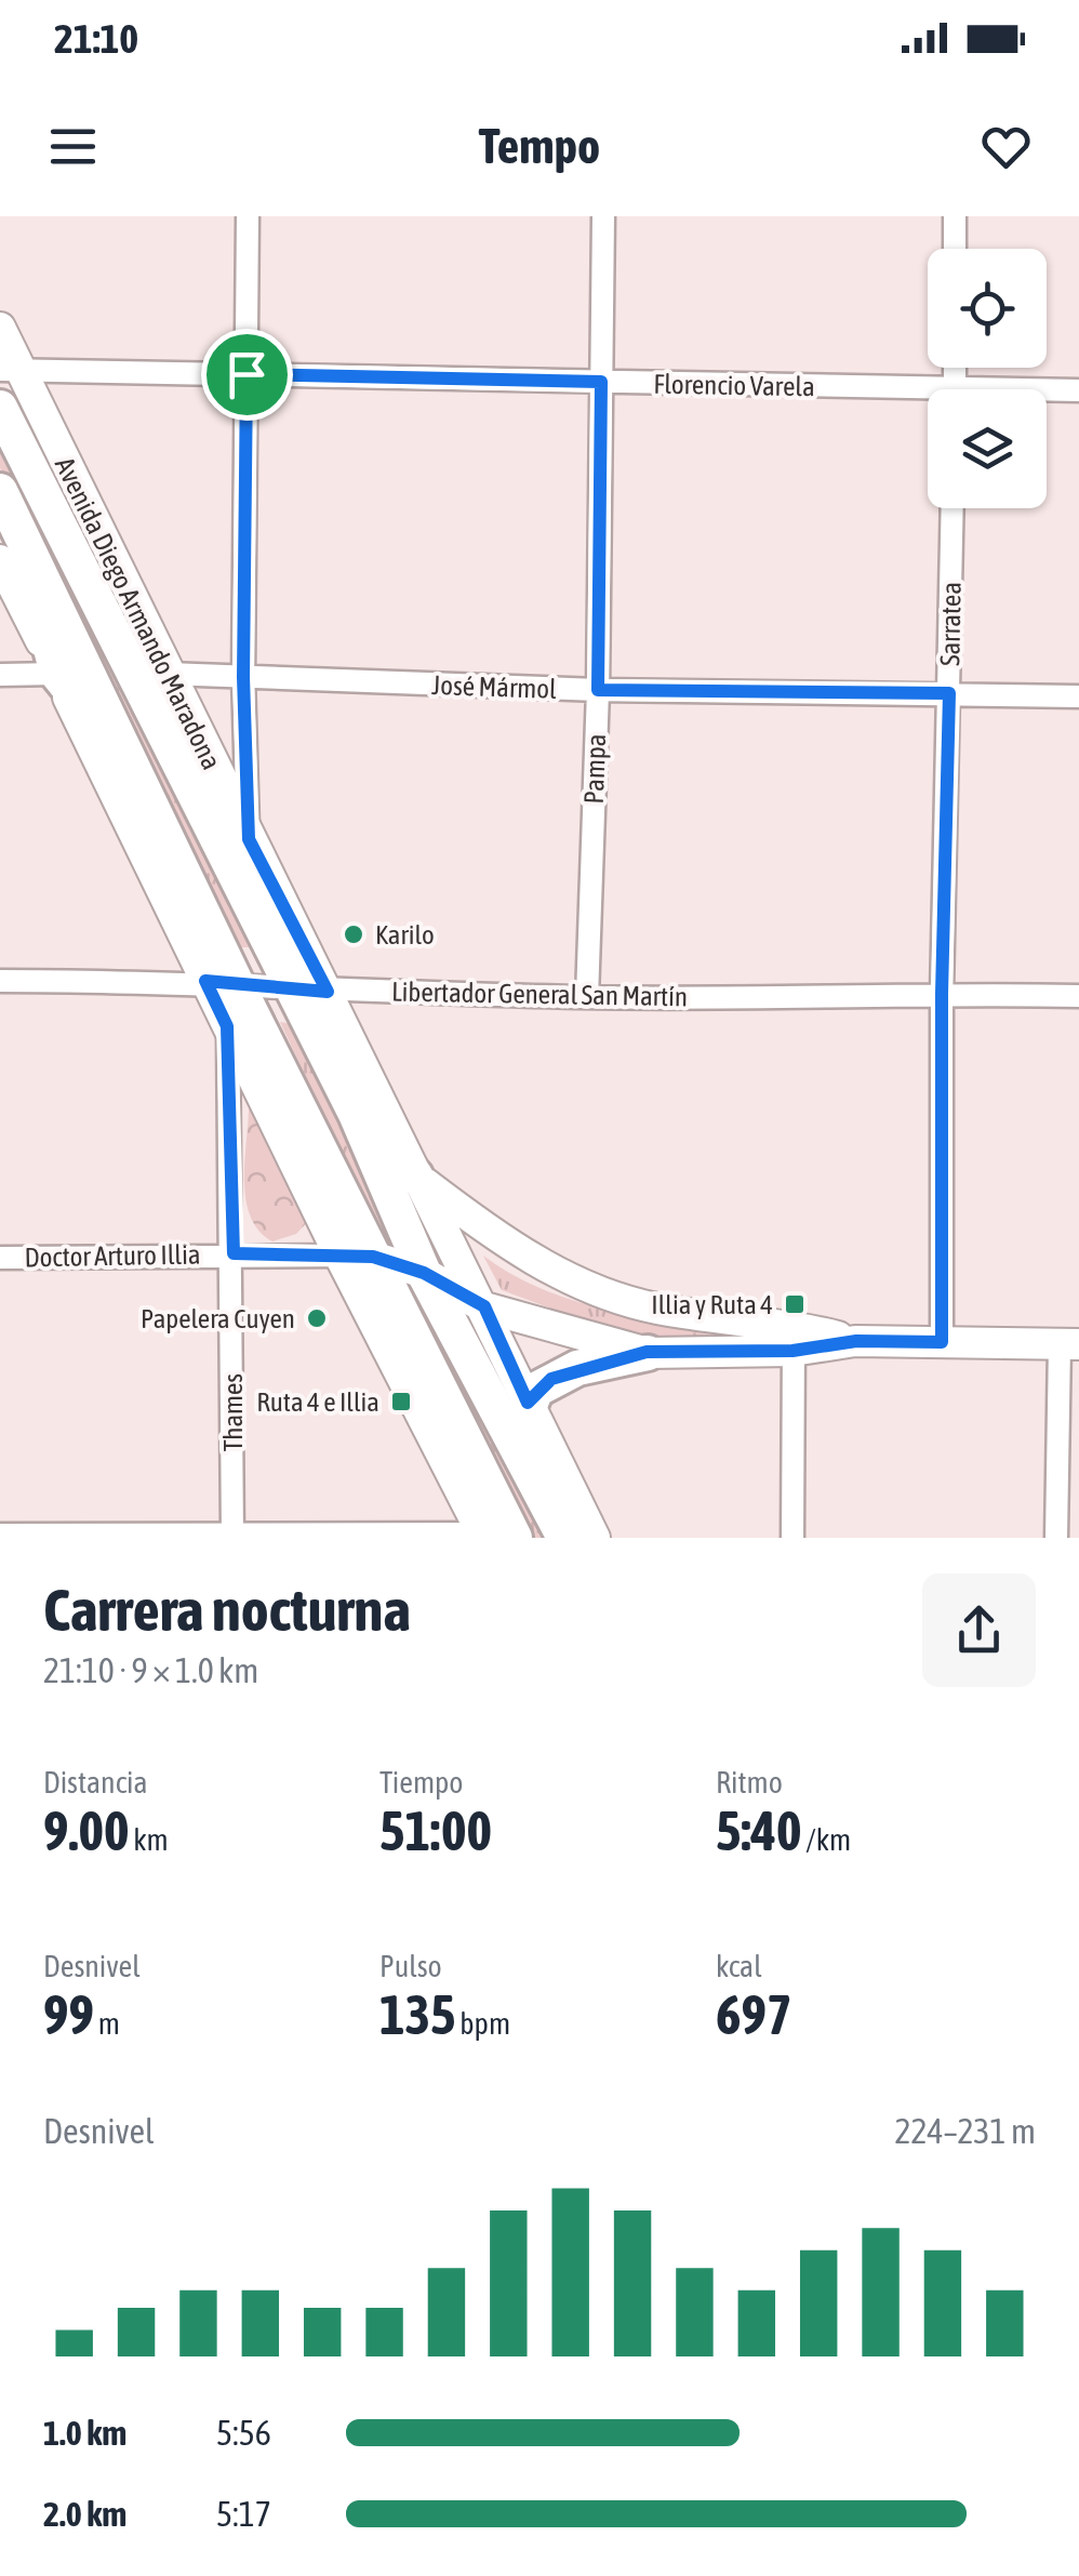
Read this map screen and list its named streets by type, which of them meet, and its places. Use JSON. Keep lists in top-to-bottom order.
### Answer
{
  "streets": {
    "main road": ["Avenida Diego Armando Maradona"],
    "street": [
      "Florencio Varela",
      "Sarratea",
      "José Mármol",
      "Pampa",
      "Libertador General San Martín",
      "Doctor Arturo Illia",
      "Thames"
    ]
  },
  "crossings": [
    ["Florencio Varela", "Avenida Diego Armando Maradona"],
    ["Florencio Varela", "Pampa"],
    ["Avenida Diego Armando Maradona", "José Mármol"],
    ["Avenida Diego Armando Maradona", "Libertador General San Martín"],
    ["Avenida Diego Armando Maradona", "Doctor Arturo Illia"],
    ["Sarratea", "José Mármol"],
    ["Sarratea", "Libertador General San Martín"],
    ["Sarratea", "Doctor Arturo Illia"],
    ["José Mármol", "Pampa"],
    ["Pampa", "Libertador General San Martín"],
    ["Doctor Arturo Illia", "Thames"]
  ],
  "places": {
    "other": ["Karilo", "Papelera Cuyen"],
    "transit": ["Illia y Ruta 4", "Ruta 4 e Illia"]
  },
  "page": {
    "status": "21:10",
    "header": "Tempo",
    "heading": ["Carrera nocturna", "21:10 · 9 × 1.0 km"],
    "stats": [
      ["Distancia", "9.00 km"],
      ["Tiempo", "51:00"],
      ["Ritmo", "5:40 /km"],
      ["Desnivel", "99 m"],
      ["Pulso", "135 bpm"],
      ["kcal", "697"]
    ],
    "chart": ["Desnivel", "224–231 m"],
    "list": [
      {
        "name": "1.0 km",
        "note": "5:56"
      },
      {
        "name": "2.0 km",
        "note": "5:17"
      }
    ]
  }
}
